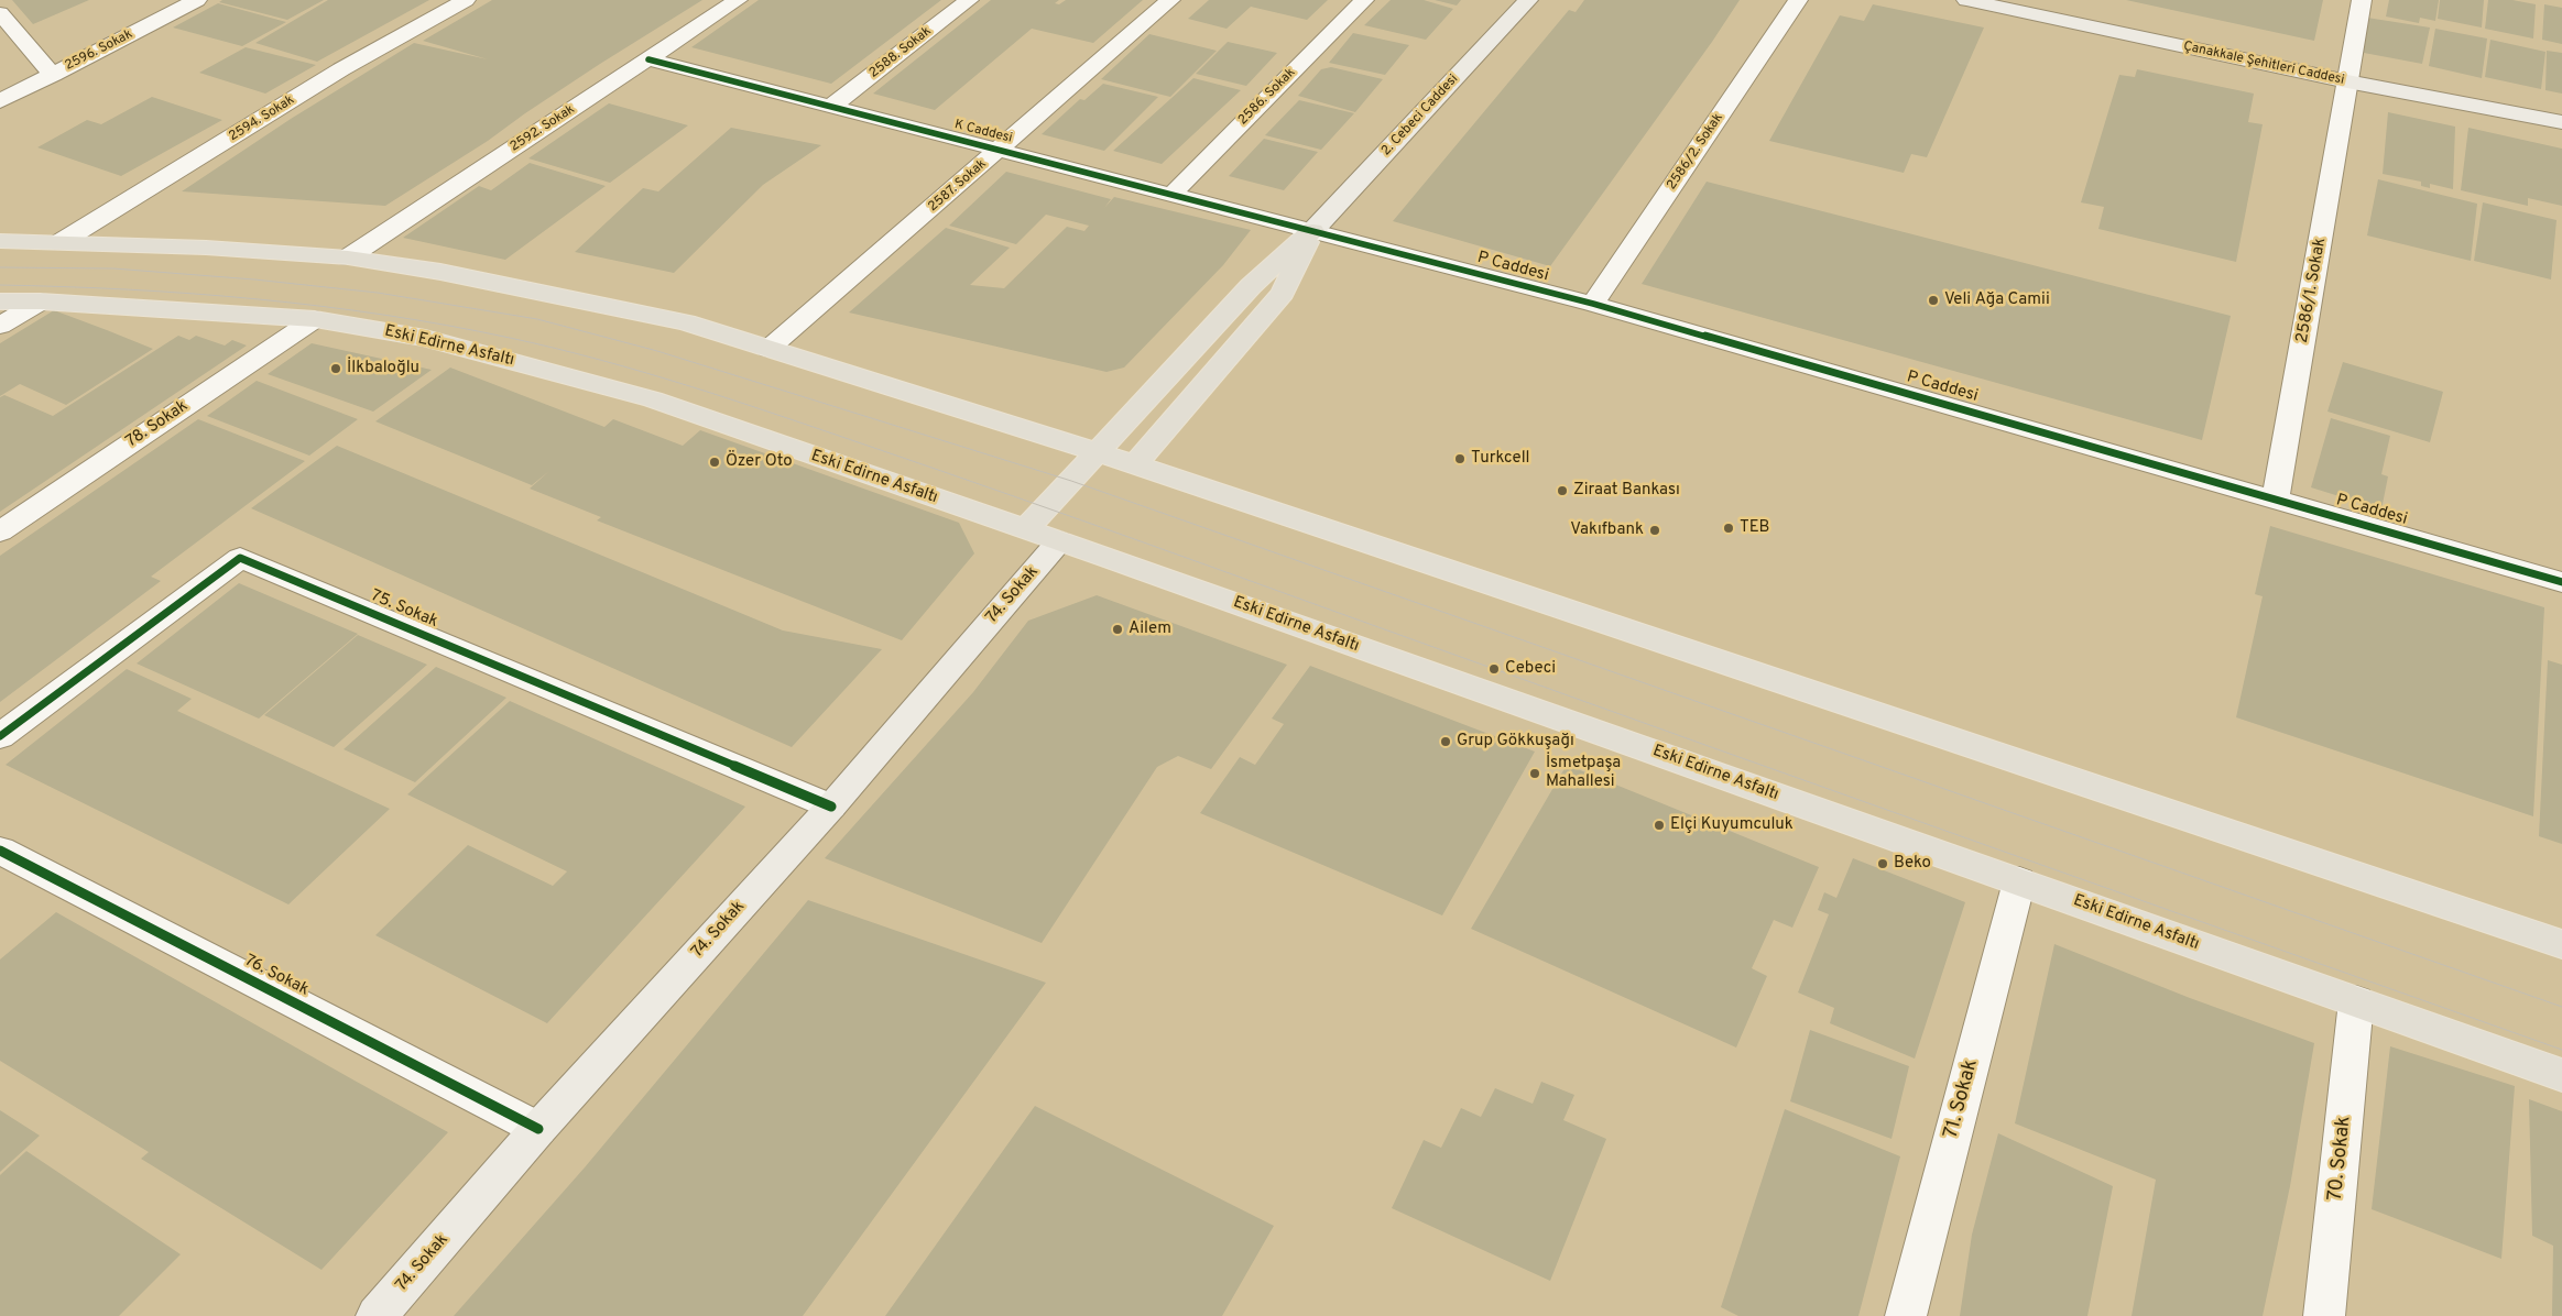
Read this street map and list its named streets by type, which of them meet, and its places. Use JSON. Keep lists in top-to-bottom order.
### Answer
{
  "streets": {
    "main road": [
      "Çanakkale Şehitleri Caddesi",
      "2. Cebeci Caddesi",
      "Eski Edirne Asfaltı",
      "74. Sokak"
    ],
    "street": [
      "2596. Sokak",
      "2588. Sokak",
      "2586. Sokak",
      "2594. Sokak",
      "2592. Sokak",
      "K Caddesi",
      "2586/2. Sokak",
      "2587. Sokak",
      "P Caddesi",
      "2586/1. Sokak",
      "78. Sokak",
      "75. Sokak",
      "76. Sokak",
      "71. Sokak",
      "70. Sokak"
    ]
  },
  "crossings": [
    ["2588. Sokak", "K Caddesi"],
    ["Çanakkale Şehitleri Caddesi", "2586/1. Sokak"],
    ["2586. Sokak", "K Caddesi"],
    ["2. Cebeci Caddesi", "K Caddesi"],
    ["2. Cebeci Caddesi", "P Caddesi"],
    ["2592. Sokak", "K Caddesi"],
    ["K Caddesi", "2587. Sokak"],
    ["K Caddesi", "P Caddesi"],
    ["2586/2. Sokak", "P Caddesi"],
    ["P Caddesi", "2586/1. Sokak"],
    ["Eski Edirne Asfaltı", "78. Sokak"],
    ["Eski Edirne Asfaltı", "74. Sokak"],
    ["Eski Edirne Asfaltı", "71. Sokak"],
    ["Eski Edirne Asfaltı", "70. Sokak"],
    ["74. Sokak", "75. Sokak"],
    ["74. Sokak", "76. Sokak"]
  ],
  "places": [
    "Veli Ağa Camii",
    "İlkbaloğlu",
    "Turkcell",
    "Özer Oto",
    "Ziraat Bankası",
    "TEB",
    "Vakıfbank",
    "Ailem",
    "Cebeci",
    "Grup Gökkuşağı",
    "İsmetpaşa Mahallesi",
    "Elçi Kuyumculuk",
    "Beko"
  ]
}
